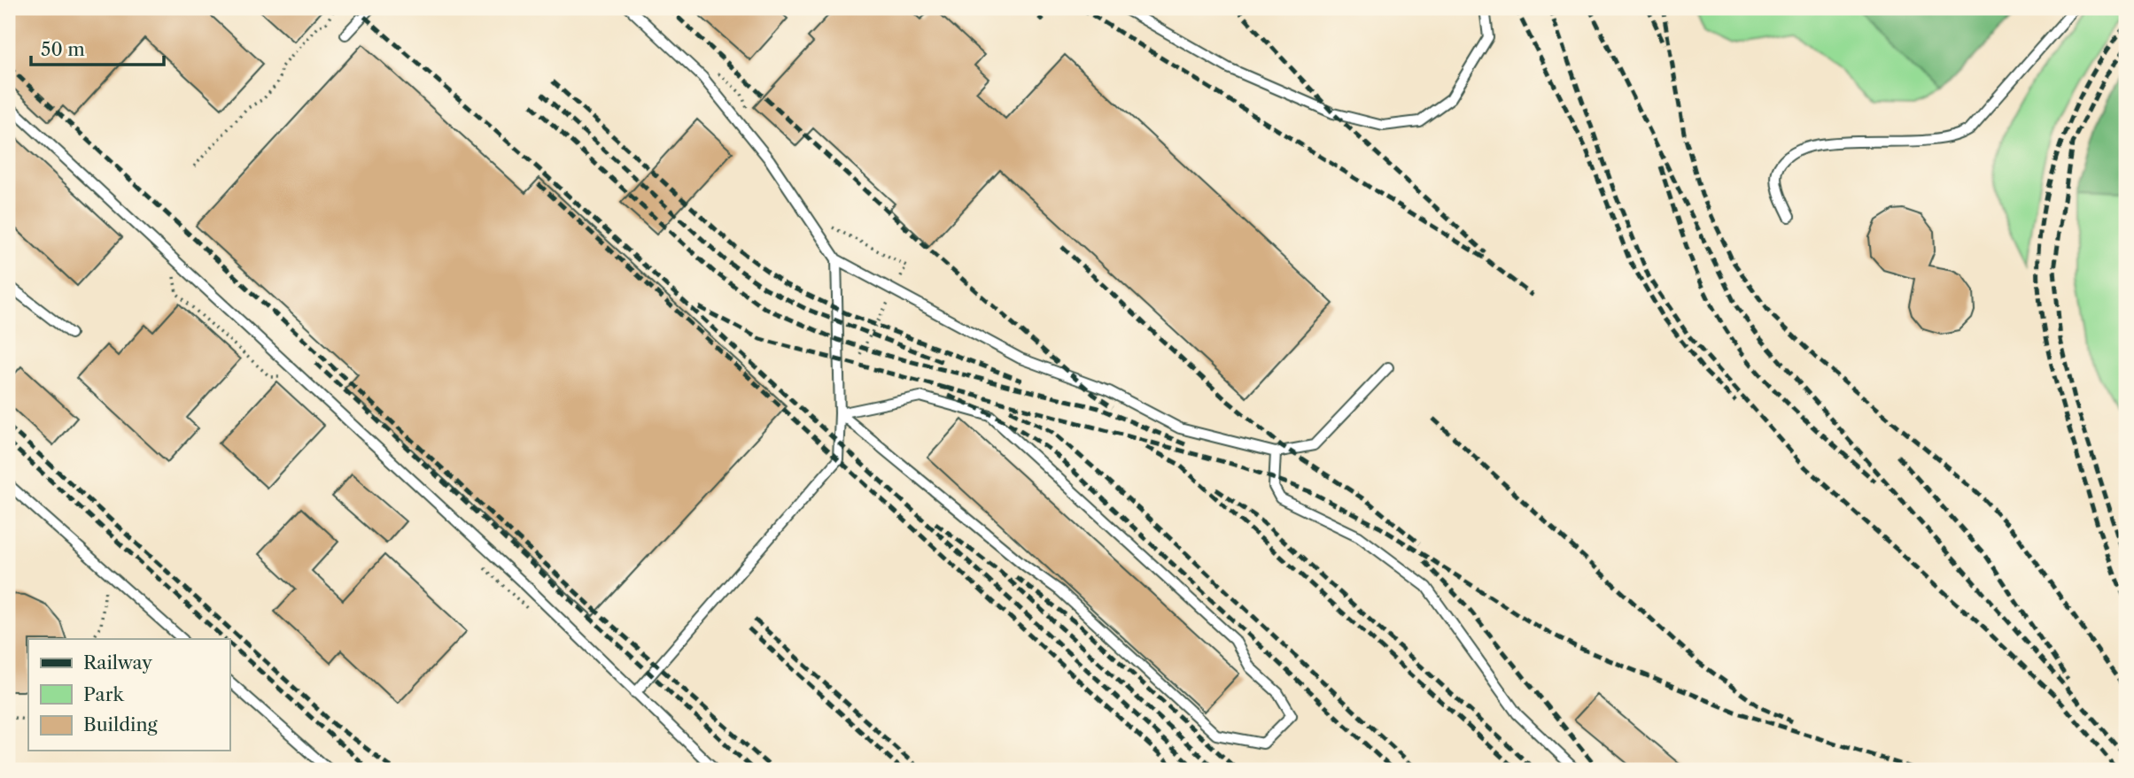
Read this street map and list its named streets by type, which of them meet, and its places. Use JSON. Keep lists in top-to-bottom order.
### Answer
{
  "legend": ["Railway", "Park", "Building"],
  "scale_bar": "50 m"
}
